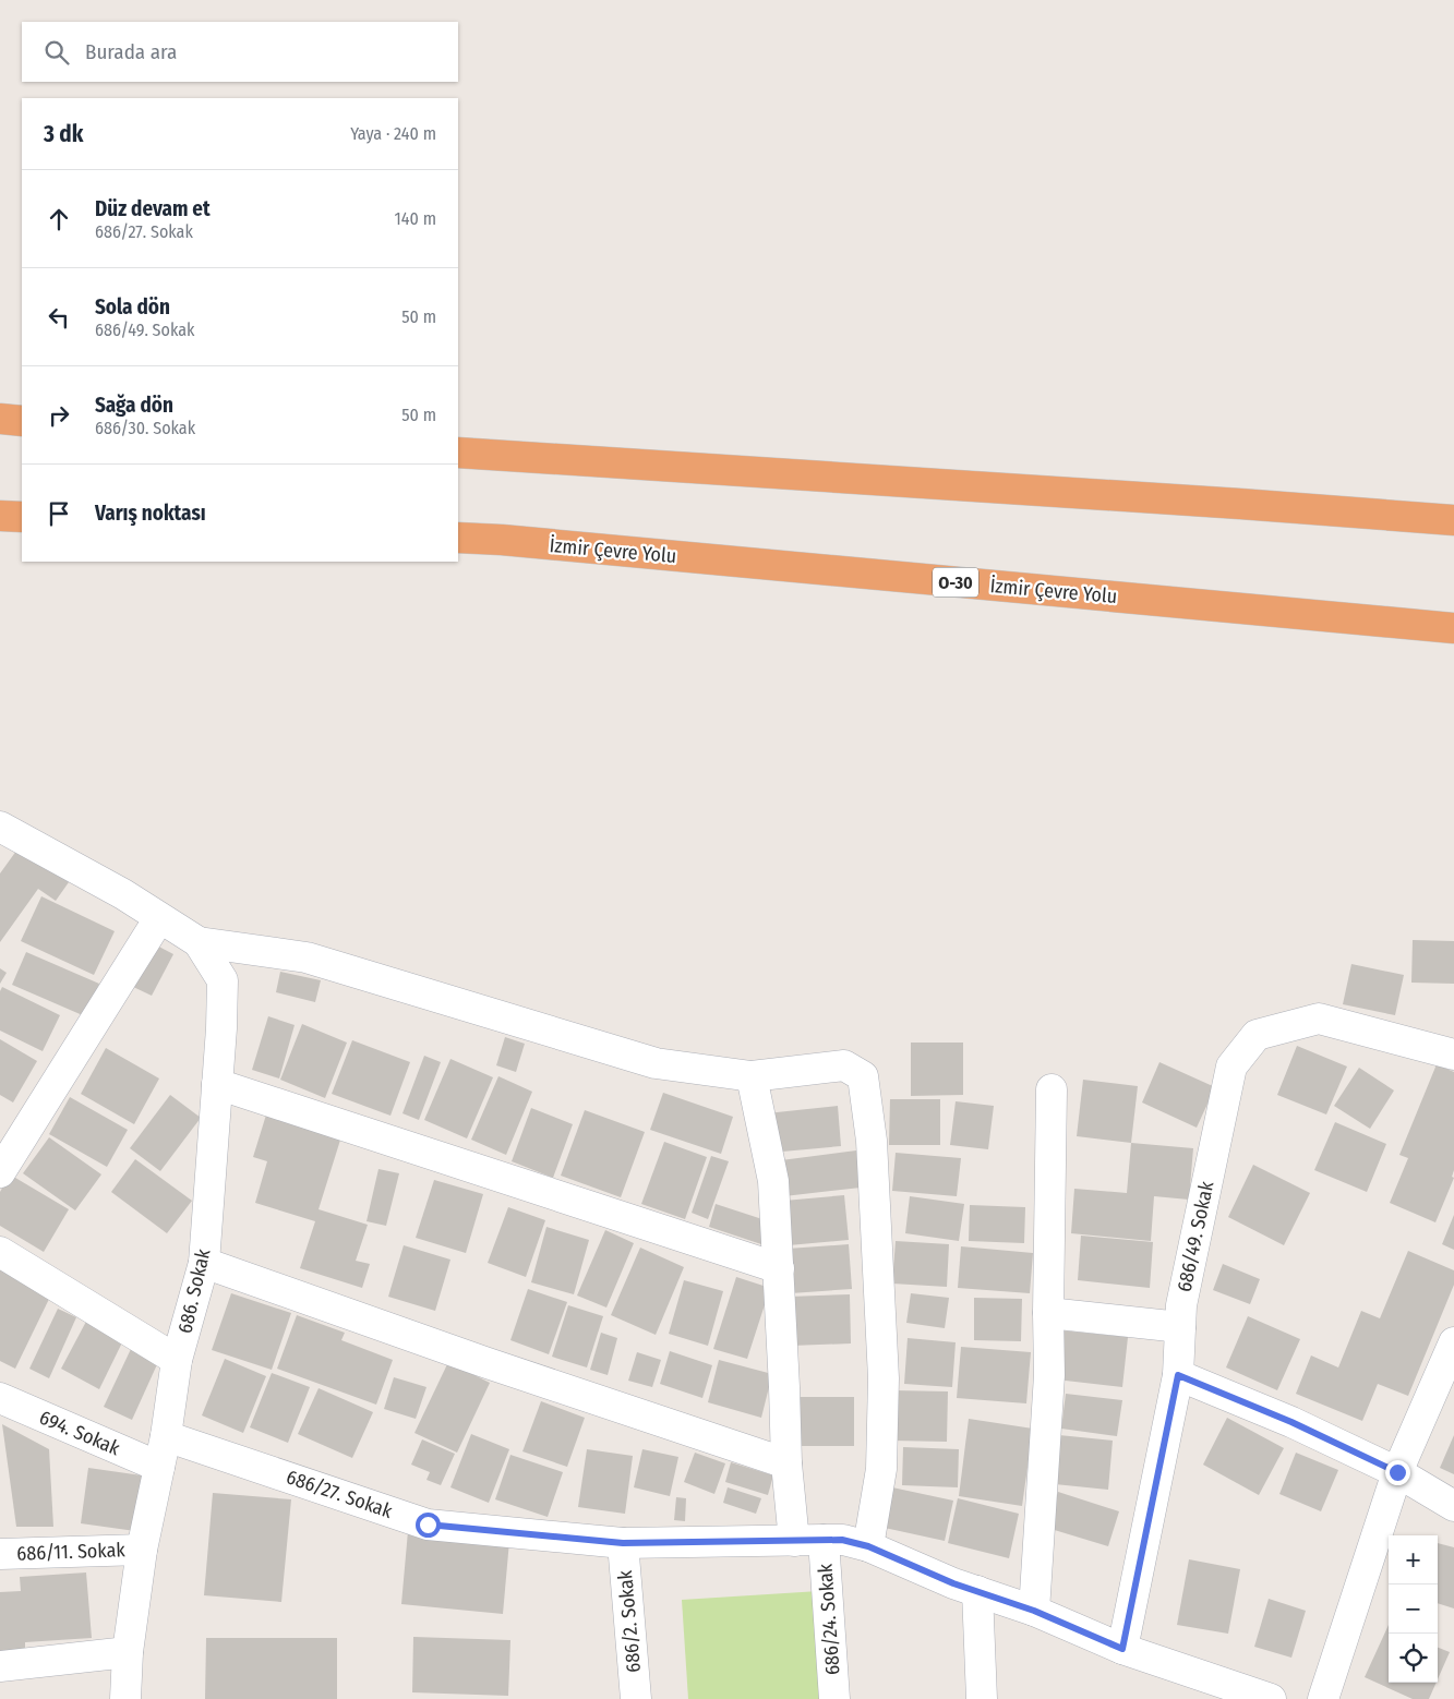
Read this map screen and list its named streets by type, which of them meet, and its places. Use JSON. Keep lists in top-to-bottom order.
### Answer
{
  "streets": {
    "highway": ["İzmir Çevre Yolu", "O-30"],
    "street": [
      "686/49. Sokak",
      "686. Sokak",
      "694. Sokak",
      "686/27. Sokak",
      "686/11. Sokak",
      "686/24. Sokak",
      "686/2. Sokak"
    ]
  },
  "crossings": [
    ["686/49. Sokak", "686/27. Sokak"],
    ["686. Sokak", "694. Sokak"],
    ["686. Sokak", "686/27. Sokak"],
    ["686. Sokak", "686/11. Sokak"],
    ["686/27. Sokak", "686/24. Sokak"],
    ["686/27. Sokak", "686/2. Sokak"]
  ],
  "page": {
    "search": "Burada ara",
    "heading": ["3 dk", "Yaya · 240 m"],
    "list": [
      ["Düz devam et", "686/27. Sokak", "140 m"],
      ["Sola dön", "686/49. Sokak", "50 m"],
      ["Sağa dön", "686/30. Sokak", "50 m"],
      "Varış noktası"
    ],
    "map_buttons": ["+", "−"]
  }
}
